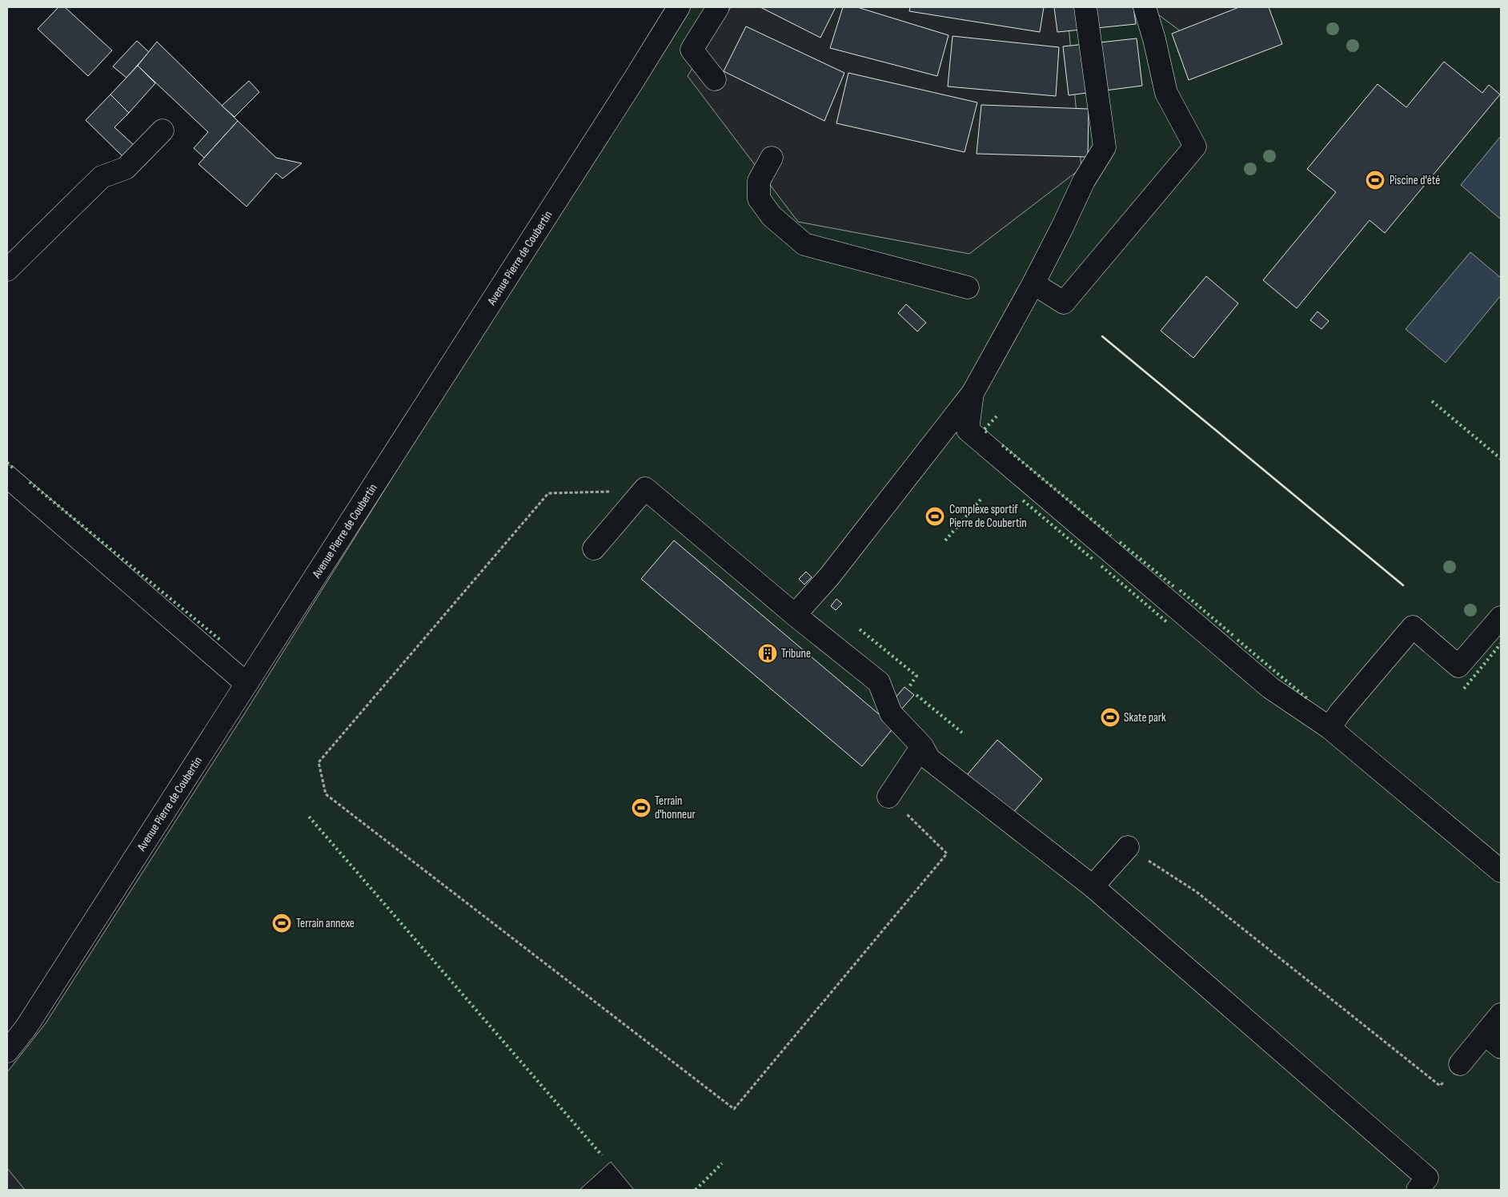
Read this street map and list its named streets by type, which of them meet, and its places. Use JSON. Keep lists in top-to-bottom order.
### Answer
{
  "streets": {
    "street": ["Avenue Pierre de Coubertin"]
  },
  "places": {
    "sports": [
      "Piscine d'été",
      "Complexe sportif Pierre de Coubertin",
      "Skate park",
      "Terrain d'honneur",
      "Terrain annexe"
    ],
    "building": ["Tribune"]
  }
}
